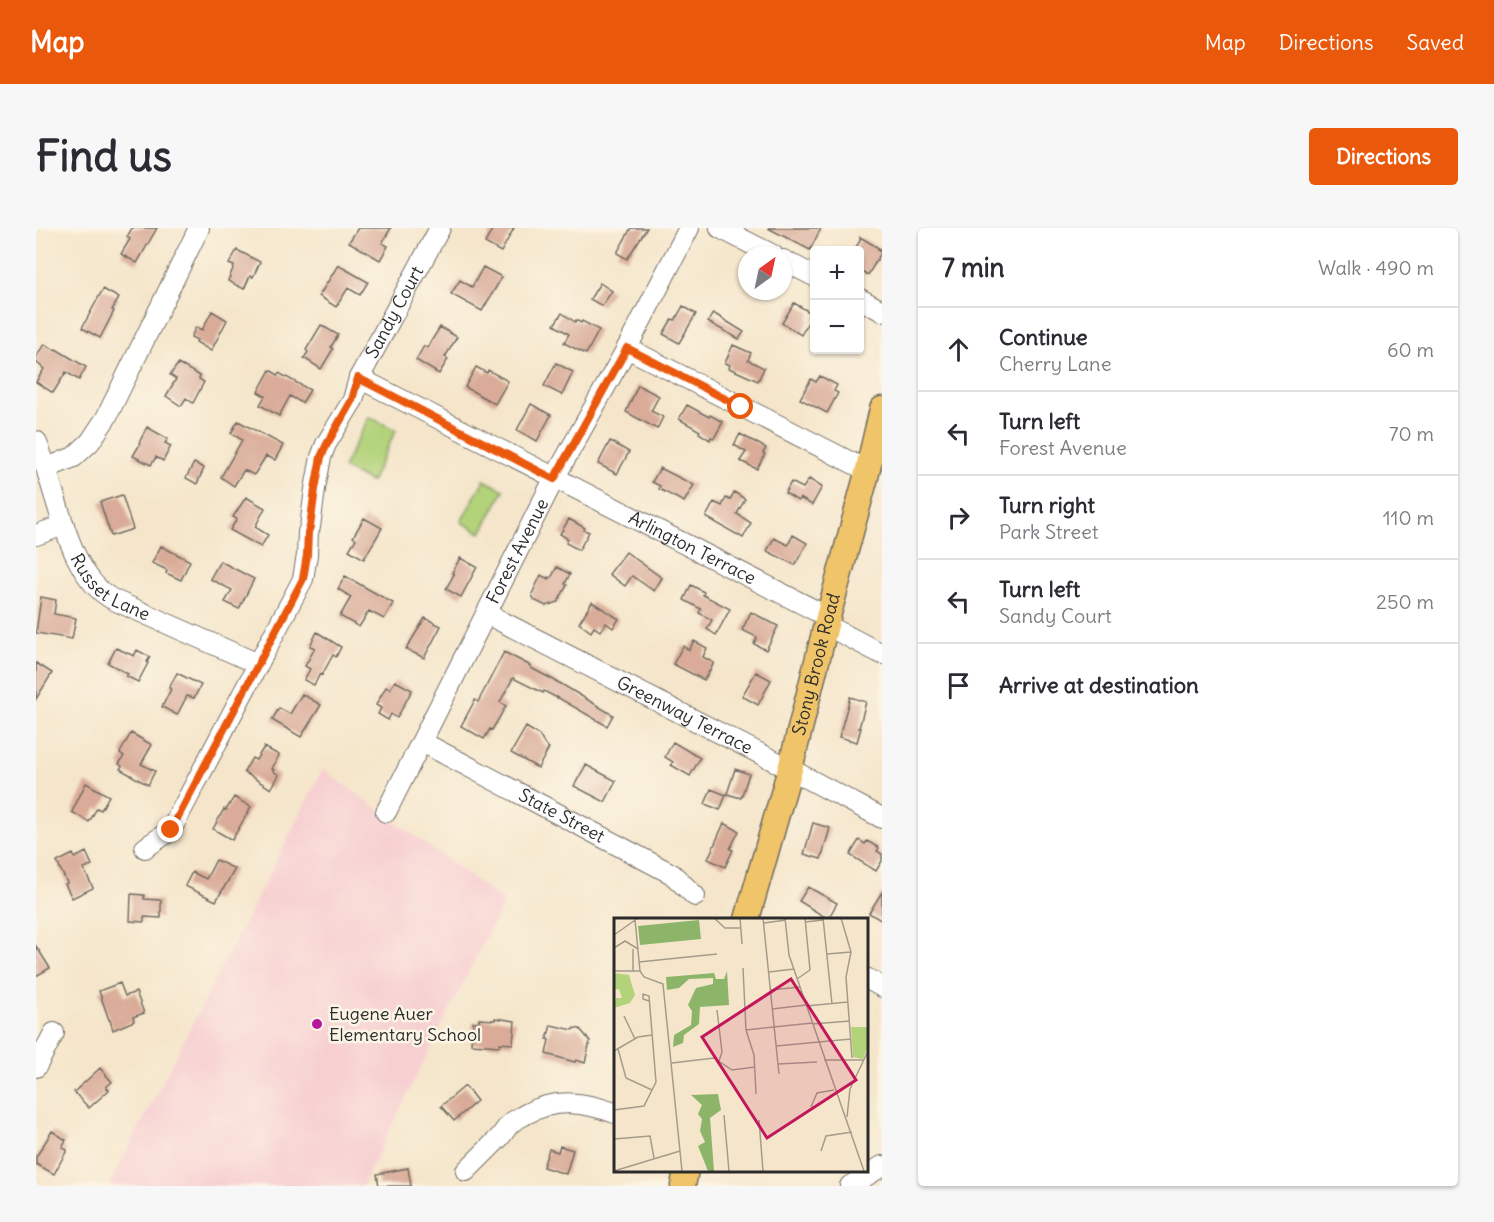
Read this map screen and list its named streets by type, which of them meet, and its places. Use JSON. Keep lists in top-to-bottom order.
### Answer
{
  "streets": {
    "main road": ["Stony Brook Road"],
    "street": [
      "Sandy Court",
      "Arlington Terrace",
      "Forest Avenue",
      "Russet Lane",
      "Greenway Terrace",
      "State Street"
    ]
  },
  "crossings": [
    ["Sandy Court", "Arlington Terrace"],
    ["Sandy Court", "Russet Lane"],
    ["Arlington Terrace", "Forest Avenue"],
    ["Arlington Terrace", "Stony Brook Road"],
    ["Forest Avenue", "Greenway Terrace"],
    ["Forest Avenue", "State Street"],
    ["Stony Brook Road", "Greenway Terrace"]
  ],
  "places": ["Eugene Auer Elementary School"],
  "north": "top right",
  "page": {
    "header": "Map",
    "nav": ["Map", "Directions", "Saved"],
    "buttons": "Directions",
    "title": "Find us",
    "heading": ["7 min", "Walk · 490 m"],
    "map_buttons": ["+", "−"],
    "list": [
      ["Continue", "Cherry Lane", "60 m"],
      ["Turn left", "Forest Avenue", "70 m"],
      ["Turn right", "Park Street", "110 m"],
      ["Turn left", "Sandy Court", "250 m"],
      "Arrive at destination"
    ]
  }
}
